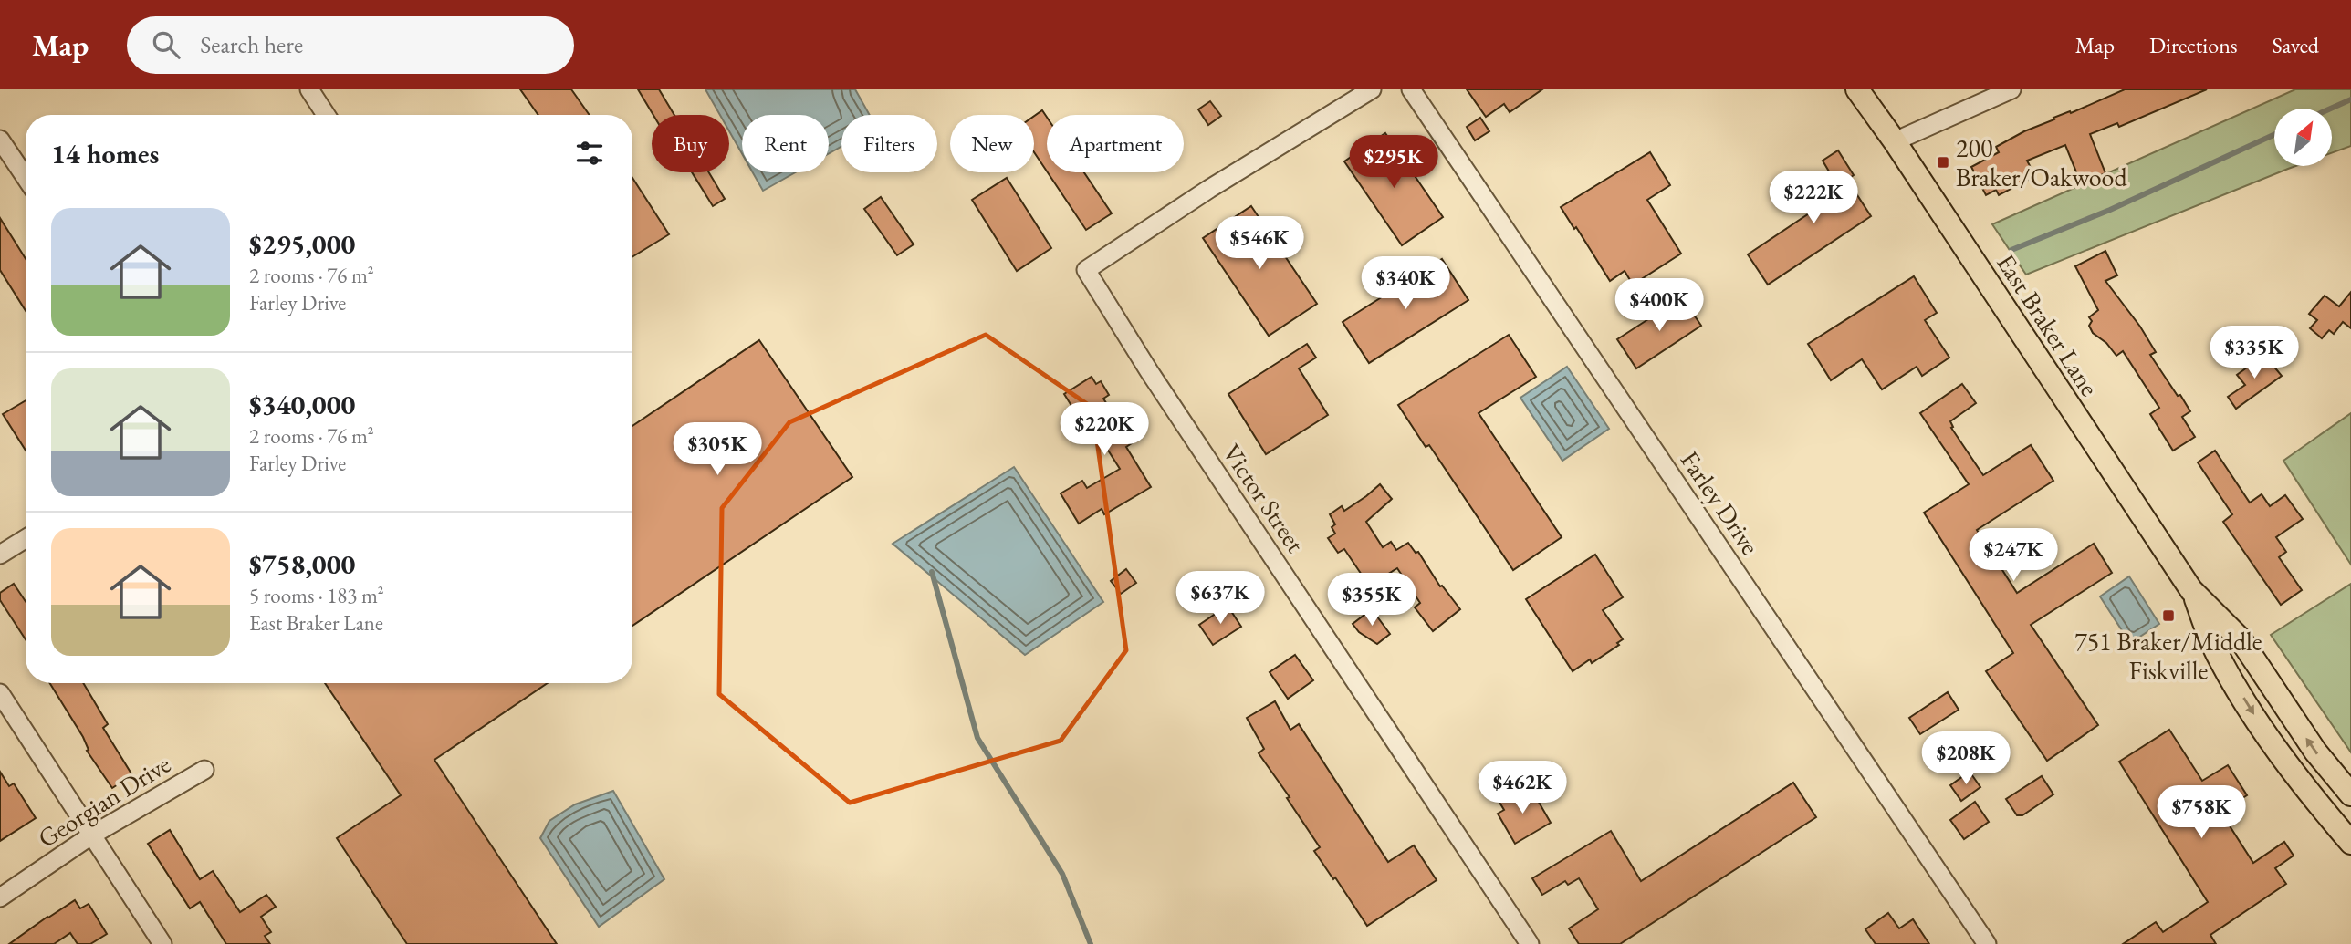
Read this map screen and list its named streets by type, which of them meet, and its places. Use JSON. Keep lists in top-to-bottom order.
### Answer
{
  "streets": {
    "main road": ["East Braker Lane"],
    "street": ["Victor Street", "Farley Drive", "Georgian Drive"]
  },
  "places": {
    "transit": ["200 Braker/Oakwood", "751 Braker/Middle Fiskville"]
  },
  "north": "top right",
  "page": {
    "header": "Map",
    "search": "Search here",
    "nav": ["Map", "Directions", "Saved"],
    "chip": [
      "Buy",
      "Rent",
      "Filters",
      "New",
      "Apartment"
    ],
    "heading": "14 homes",
    "price": [
      "$295K",
      "$222K",
      "$546K",
      "$340K",
      "$400K",
      "$335K",
      "$220K",
      "$305K",
      "$247K",
      "$637K",
      "$355K",
      "$208K",
      "$462K",
      "$758K"
    ],
    "list": [
      {
        "name": "$295,000",
        "note": "2 rooms · 76 m² · Farley Drive"
      },
      {
        "name": "$340,000",
        "note": "2 rooms · 76 m² · Farley Drive"
      },
      {
        "name": "$758,000",
        "note": "5 rooms · 183 m² · East Braker Lane"
      }
    ]
  }
}
